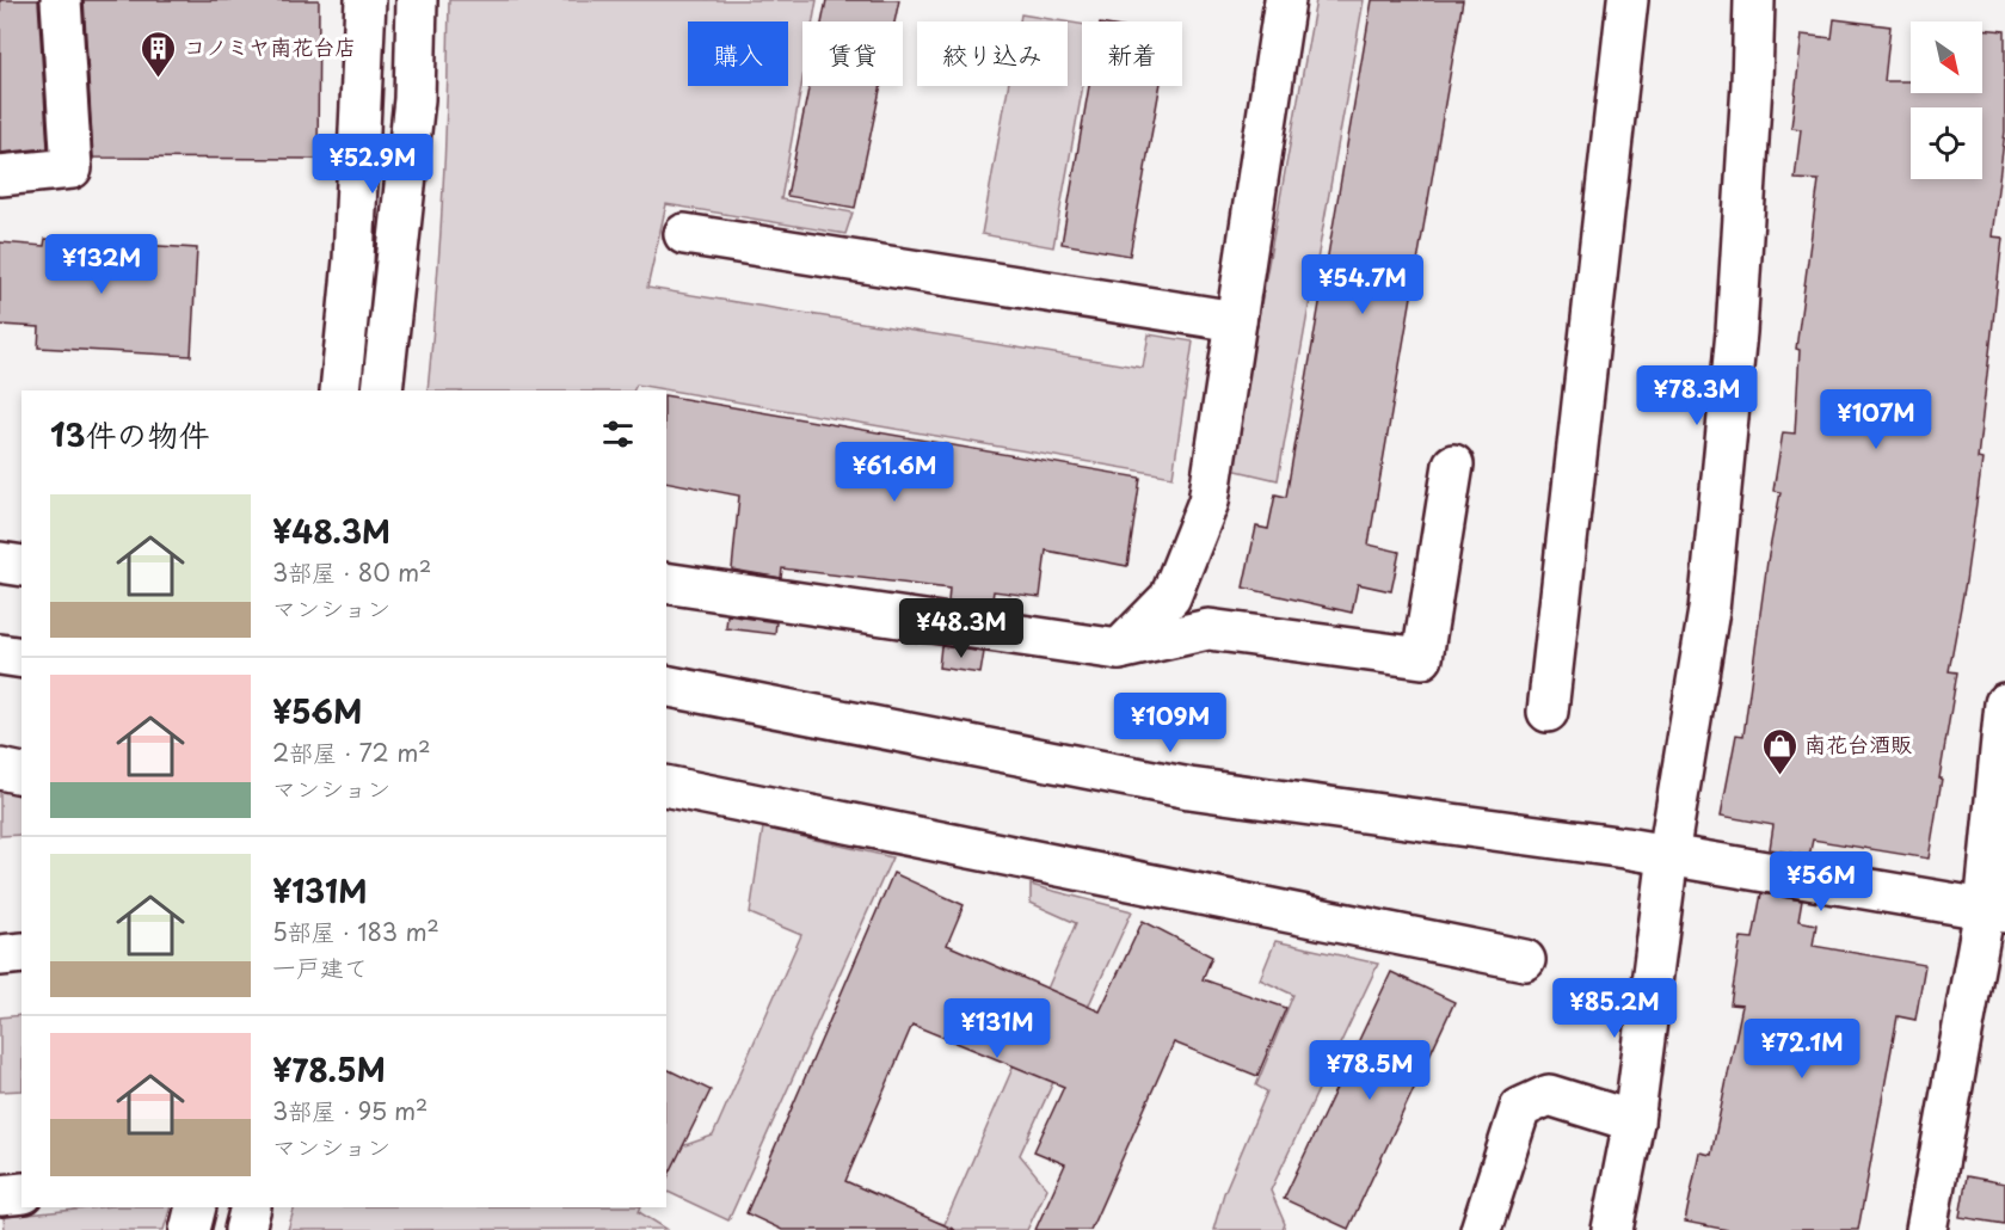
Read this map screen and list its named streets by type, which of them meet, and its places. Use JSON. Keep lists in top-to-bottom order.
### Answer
{
  "places": {
    "building": ["コノミヤ南花台店"],
    "shop": ["南花台酒販"]
  },
  "north": "bottom right",
  "page": {
    "chip": [
      "購入",
      "賃貸",
      "絞り込み",
      "新着"
    ],
    "price": [
      "¥52.9M",
      "¥132M",
      "¥54.7M",
      "¥78.3M",
      "¥107M",
      "¥61.6M",
      "¥48.3M",
      "¥109M",
      "¥56M",
      "¥85.2M",
      "¥131M",
      "¥72.1M",
      "¥78.5M"
    ],
    "heading": "13件の物件",
    "list": [
      {
        "name": "¥48.3M",
        "note": "3部屋 · 80 m² · マンション"
      },
      {
        "name": "¥56M",
        "note": "2部屋 · 72 m² · マンション"
      },
      {
        "name": "¥131M",
        "note": "5部屋 · 183 m² · 一戸建て"
      },
      {
        "name": "¥78.5M",
        "note": "3部屋 · 95 m² · マンション"
      }
    ]
  }
}
